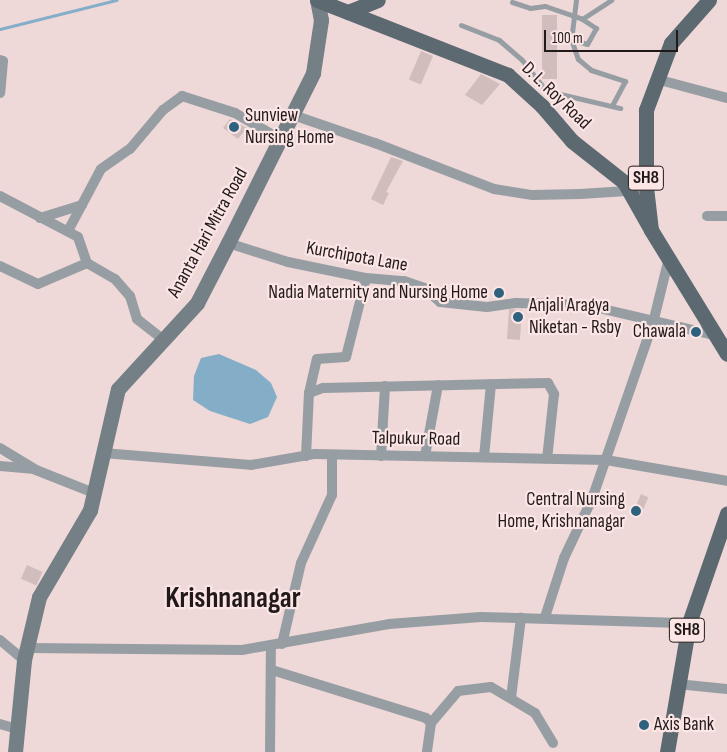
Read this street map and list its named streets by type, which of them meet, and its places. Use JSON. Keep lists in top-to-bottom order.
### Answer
{
  "streets": {
    "main road": ["D. L. Roy Road", "SH8", "Ananta Hari Mitra Road"],
    "street": ["Kurchipota Lane", "Talpukur Road"]
  },
  "crossings": [
    ["D. L. Roy Road", "SH8"],
    ["D. L. Roy Road", "Ananta Hari Mitra Road"],
    ["SH8", "Kurchipota Lane"],
    ["Ananta Hari Mitra Road", "Kurchipota Lane"],
    ["Ananta Hari Mitra Road", "Talpukur Road"]
  ],
  "districts": ["Krishnanagar"],
  "places": [
    "Sunview Nursing Home",
    "Nadia Maternity and Nursing Home",
    "Anjali Aragya Niketan - Rsby",
    "Chawala",
    "Central Nursing Home, Krishnanagar",
    "Axis Bank"
  ],
  "scale_bar": "100 m"
}
